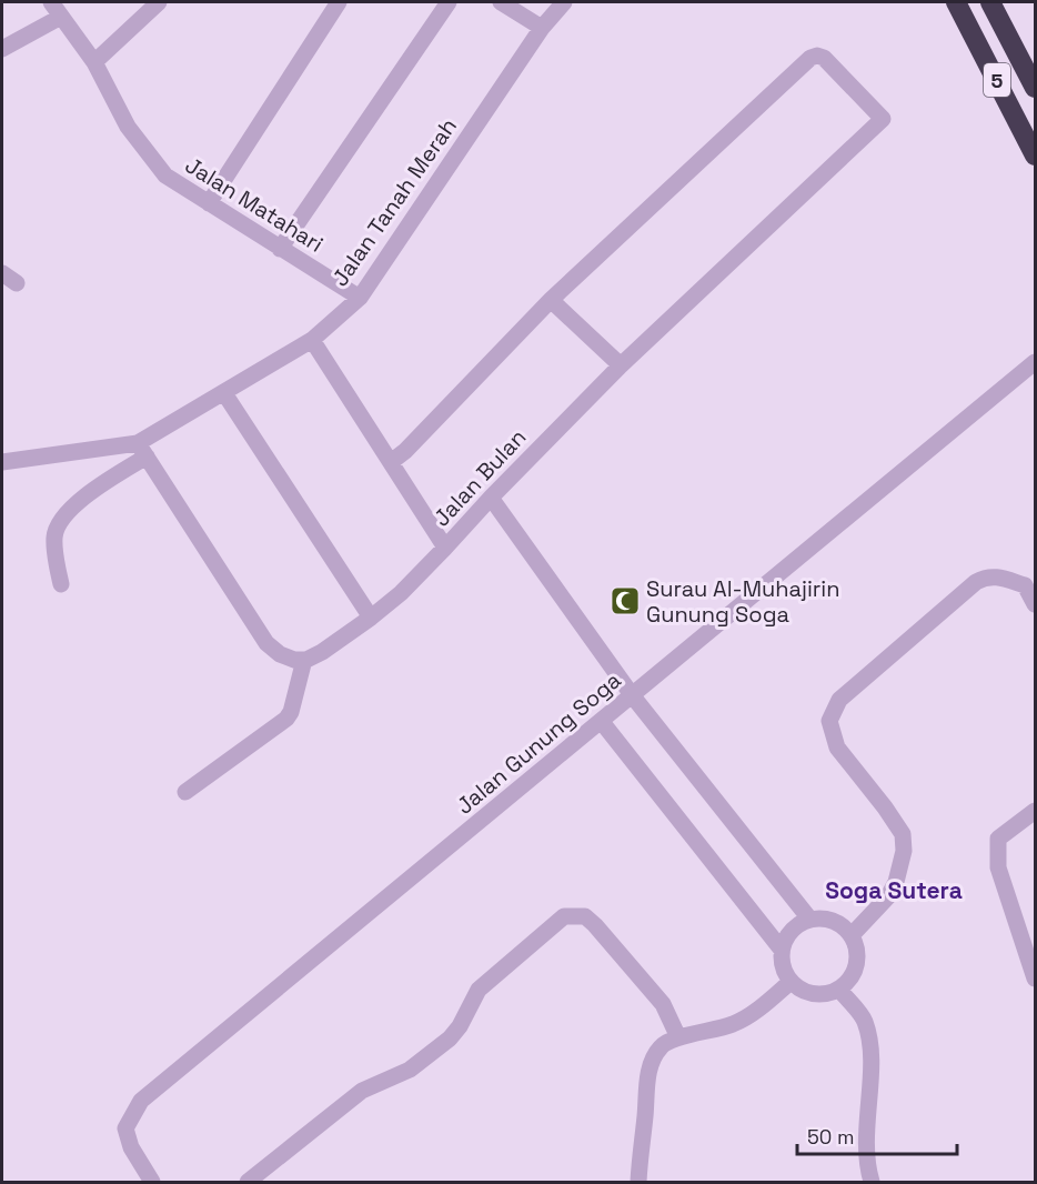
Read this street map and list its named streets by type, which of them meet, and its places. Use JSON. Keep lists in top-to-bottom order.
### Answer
{
  "streets": {
    "highway": ["5"],
    "street": [
      "Jalan Tanah Merah",
      "Jalan Matahari",
      "Jalan Bulan",
      "Jalan Gunung Soga"
    ]
  },
  "crossings": [
    ["Jalan Tanah Merah", "Jalan Matahari"]
  ],
  "districts": ["Soga Sutera"],
  "places": {
    "mosque": ["Surau Al-Muhajirin Gunung Soga"]
  },
  "scale_bar": "50 m"
}
